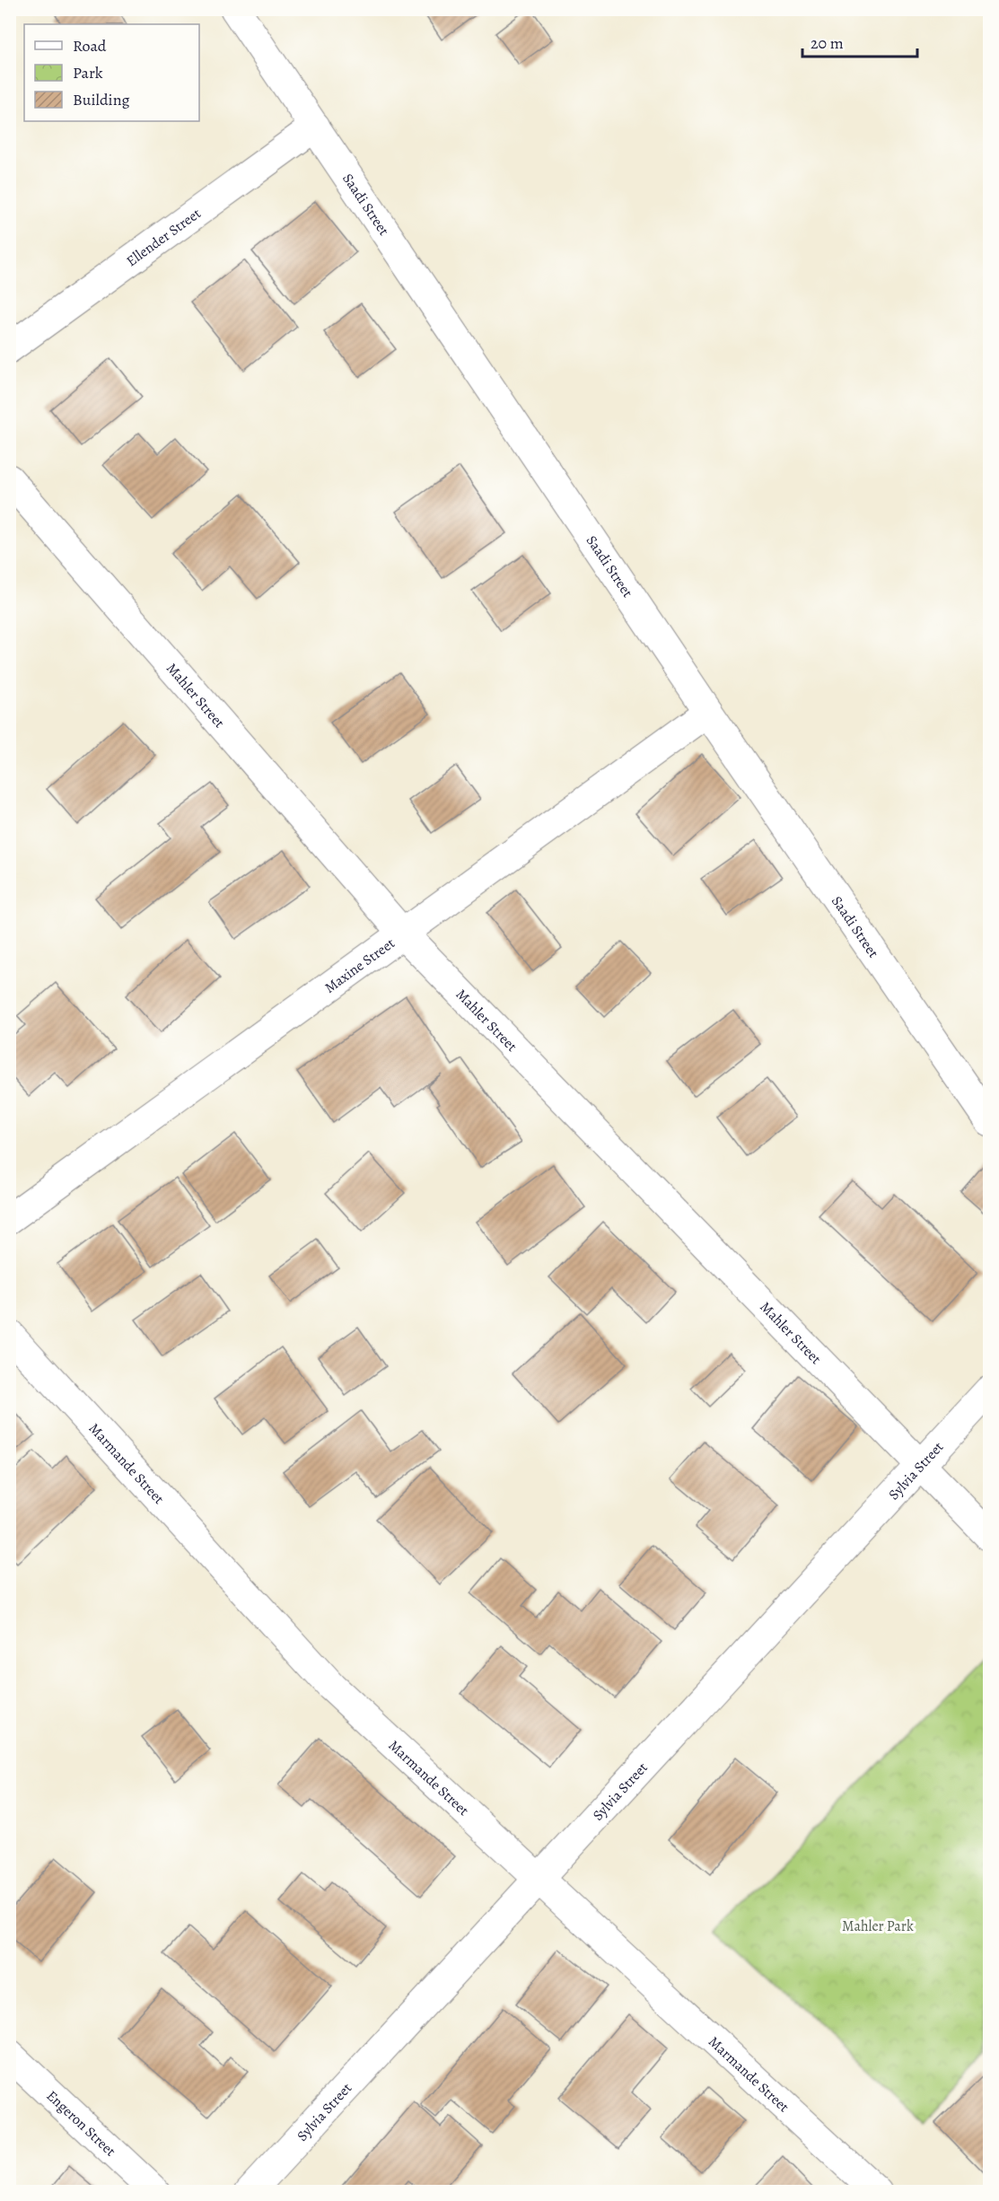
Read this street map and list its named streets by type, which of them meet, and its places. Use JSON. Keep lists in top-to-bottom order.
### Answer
{
  "streets": {
    "street": [
      "Saadi Street",
      "Ellender Street",
      "Mahler Street",
      "Maxine Street",
      "Marmande Street",
      "Sylvia Street",
      "Engeron Street"
    ]
  },
  "crossings": [
    ["Saadi Street", "Ellender Street"],
    ["Saadi Street", "Maxine Street"],
    ["Mahler Street", "Maxine Street"],
    ["Mahler Street", "Sylvia Street"],
    ["Marmande Street", "Sylvia Street"]
  ],
  "parks": ["Mahler Park"],
  "legend": ["Road", "Park", "Building"],
  "scale_bar": "20 m"
}
